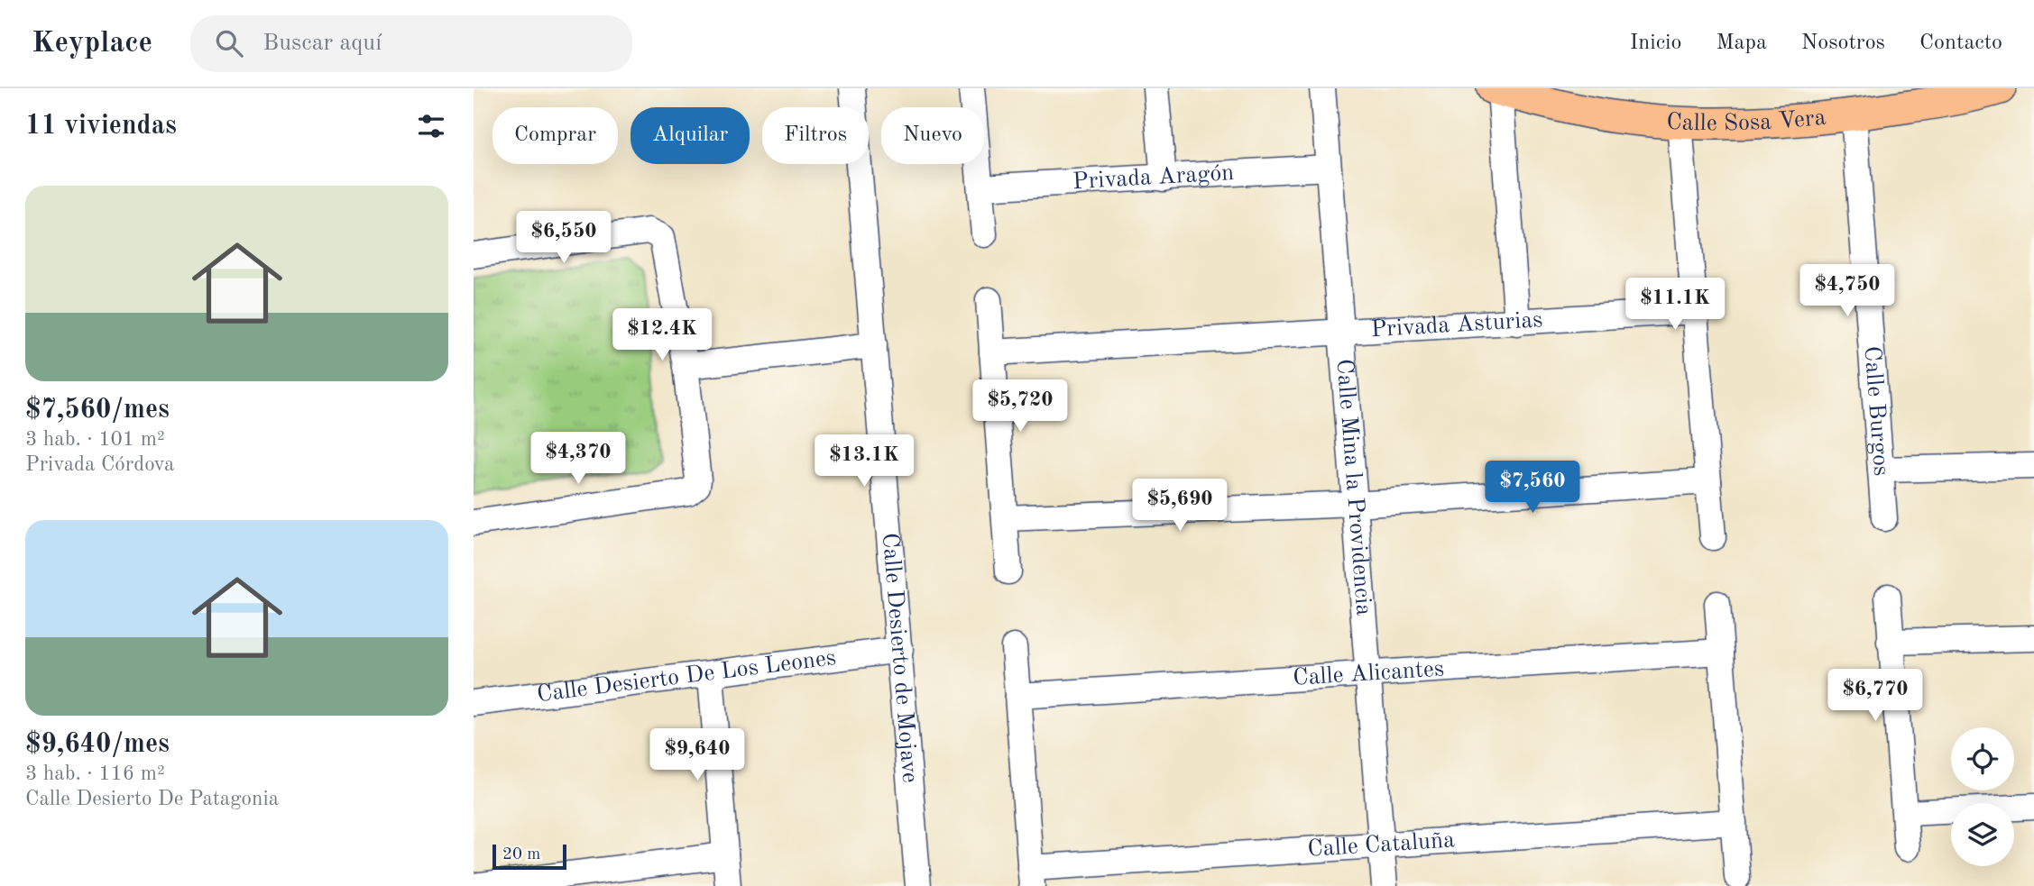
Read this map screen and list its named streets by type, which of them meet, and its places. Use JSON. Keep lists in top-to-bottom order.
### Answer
{
  "streets": {
    "main road": ["Calle Sosa Vera"],
    "street": [
      "Privada Aragón",
      "Privada Asturias",
      "Calle Burgos",
      "Calle Mina la Providencia",
      "Calle Desierto de Mojave",
      "Calle Alicantes",
      "Calle Desierto De Los Leones",
      "Calle Cataluña"
    ]
  },
  "crossings": [
    ["Calle Sosa Vera", "Calle Burgos"],
    ["Privada Aragón", "Calle Mina la Providencia"],
    ["Privada Asturias", "Calle Mina la Providencia"],
    ["Calle Mina la Providencia", "Calle Alicantes"],
    ["Calle Mina la Providencia", "Calle Cataluña"],
    ["Calle Desierto de Mojave", "Calle Desierto De Los Leones"]
  ],
  "scale_bar": "20 m",
  "page": {
    "header": "Keyplace",
    "search": "Buscar aquí",
    "nav": [
      "Inicio",
      "Mapa",
      "Nosotros",
      "Contacto"
    ],
    "heading": "11 viviendas",
    "chip": [
      "Comprar",
      "Alquilar",
      "Filtros",
      "Nuevo"
    ],
    "list": [
      {
        "name": "$7,560/mes",
        "note": "3 hab. · 101 m² · Privada Córdova"
      },
      {
        "name": "$9,640/mes",
        "note": "3 hab. · 116 m² · Calle Desierto De Patagonia"
      }
    ],
    "price": [
      "$6,550",
      "$4,750",
      "$11.1K",
      "$12.4K",
      "$5,720",
      "$4,370",
      "$13.1K",
      "$7,560",
      "$5,690",
      "$6,770",
      "$9,640"
    ],
    "scale": "20 m"
  }
}
